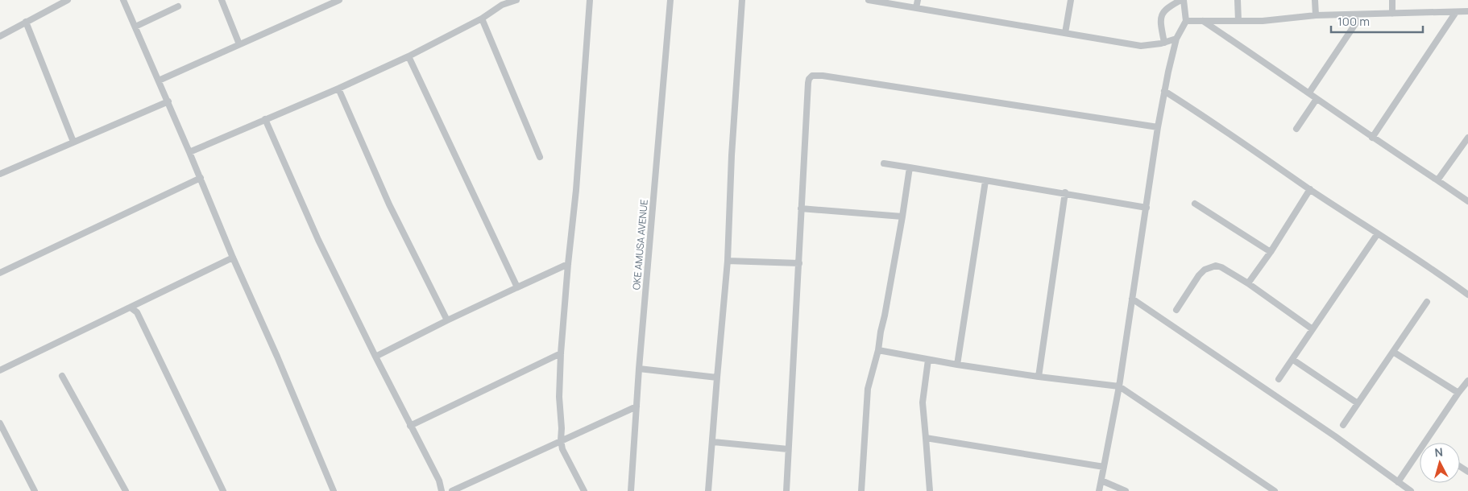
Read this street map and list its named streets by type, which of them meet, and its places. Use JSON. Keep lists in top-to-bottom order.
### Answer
{
  "streets": {
    "street": ["OKE AMUSA AVENUE"]
  },
  "scale_bar": "100 m",
  "north": "top"
}
